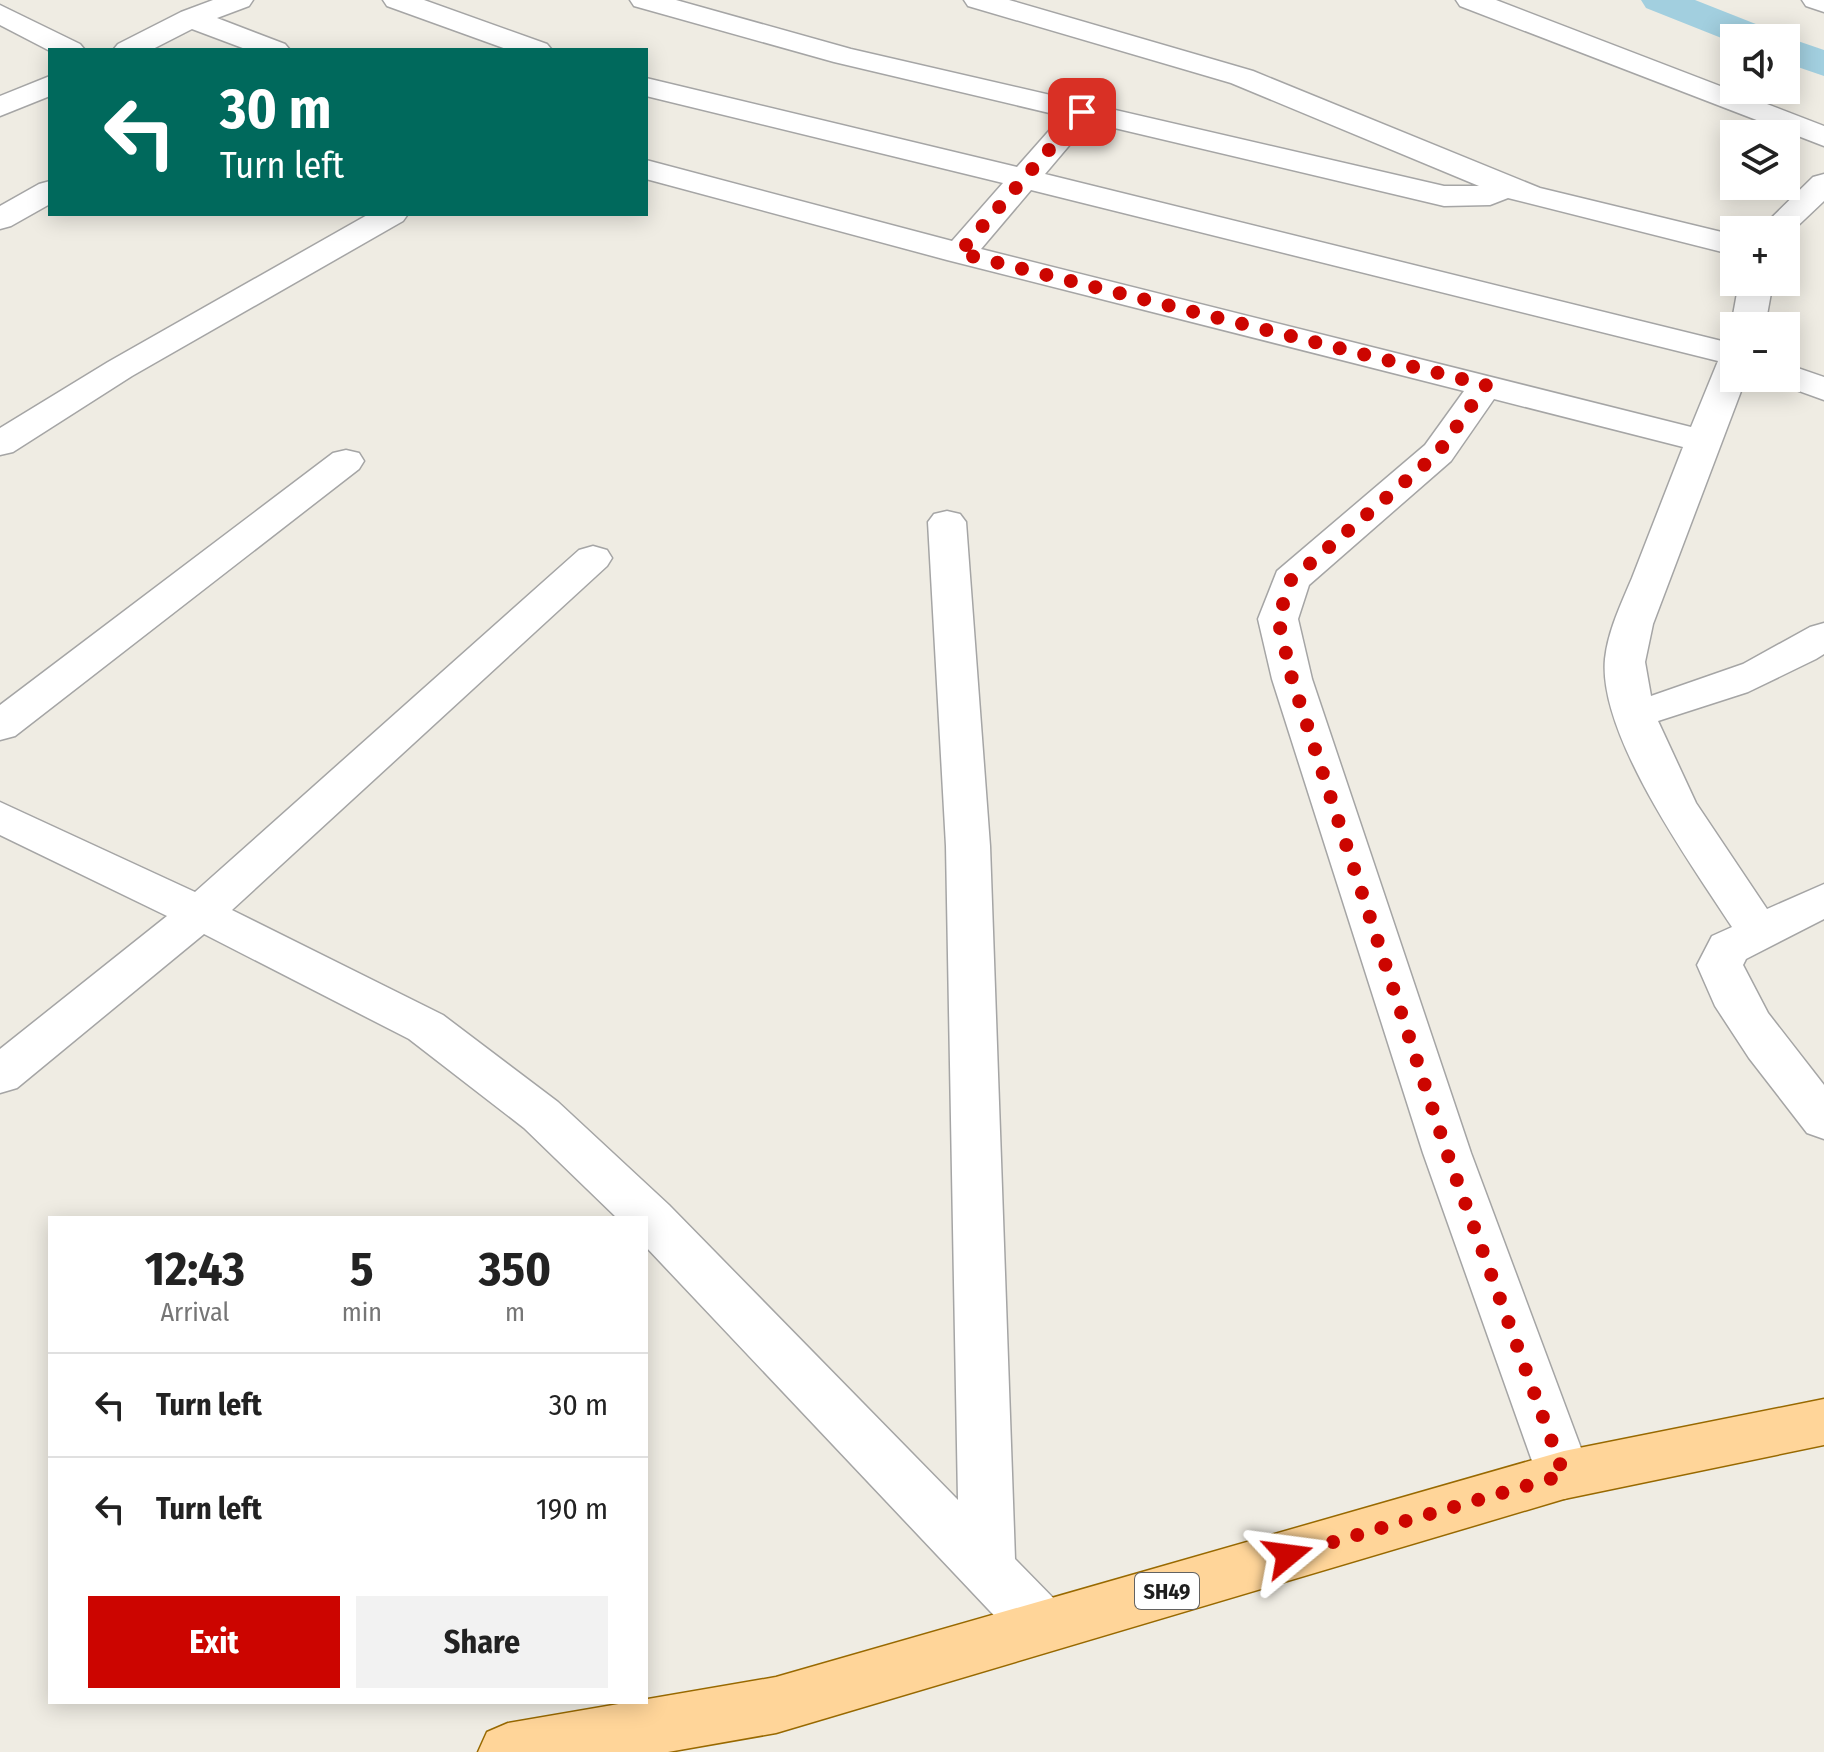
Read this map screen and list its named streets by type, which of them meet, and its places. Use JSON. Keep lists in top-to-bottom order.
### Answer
{
  "streets": {
    "main road": ["SH49"]
  },
  "page": {
    "map_buttons": ["+", "−"],
    "turn": ["30 m", "Turn left"],
    "eta": [
      "12:43",
      "Arrival",
      "5",
      "min",
      "350",
      "m"
    ],
    "list": [
      {
        "name": "Turn left",
        "value": "30 m"
      },
      {
        "name": "Turn left",
        "value": "190 m"
      }
    ],
    "buttons": ["Exit", "Share"]
  }
}
